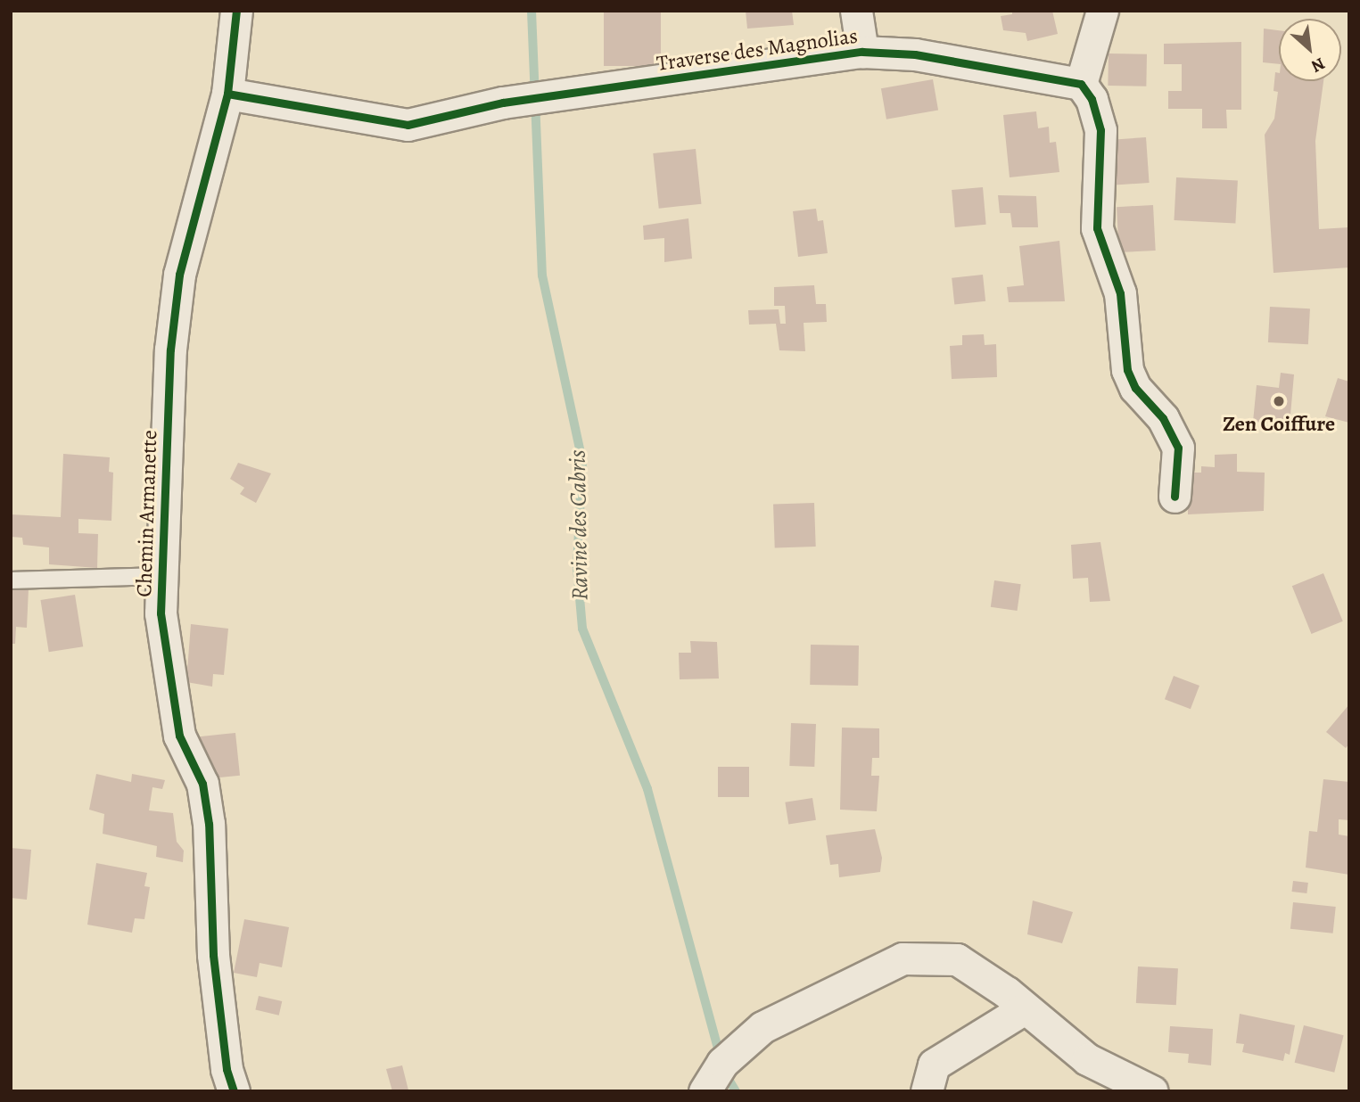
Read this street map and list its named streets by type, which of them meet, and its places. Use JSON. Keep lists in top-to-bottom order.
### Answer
{
  "streets": {
    "street": ["Traverse des Magnolias", "Chemin Armanette"]
  },
  "crossings": [
    ["Traverse des Magnolias", "Chemin Armanette"]
  ],
  "water": ["Ravine des Cabris"],
  "places": ["Zen Coiffure"],
  "north": "bottom right"
}
